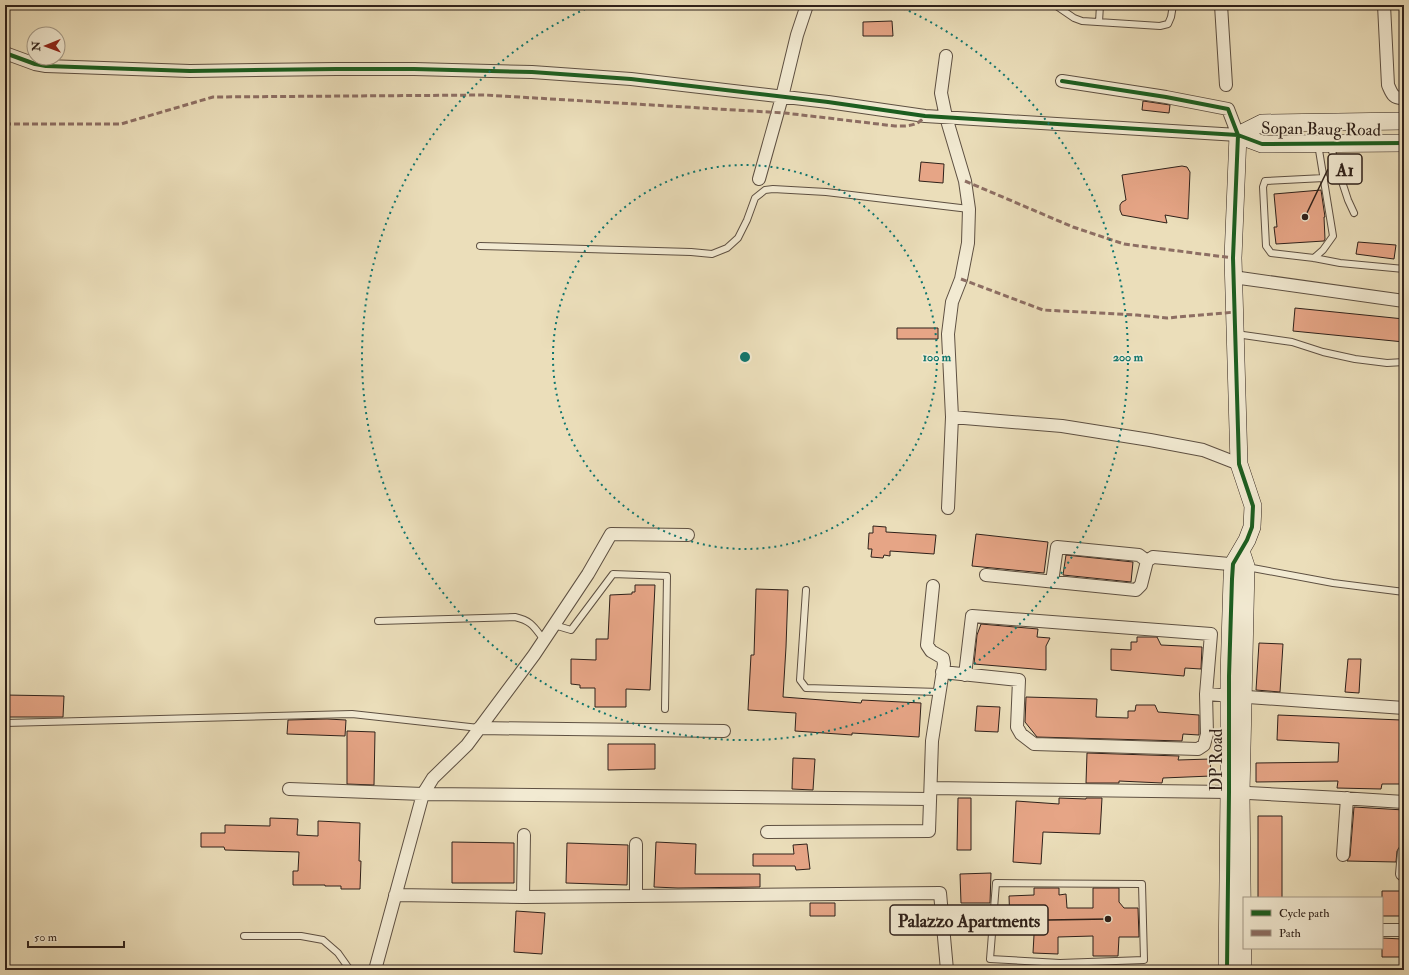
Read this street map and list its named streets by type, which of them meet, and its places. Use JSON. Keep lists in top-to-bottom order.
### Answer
{
  "streets": {
    "street": ["Sopan Baug Road", "DP Road"]
  },
  "places": ["A1", "Palazzo Apartments"],
  "legend": ["Cycle path", "Path"],
  "scale_bar": "50 m",
  "north": "left",
  "rings": ["100 m", "200 m"]
}
